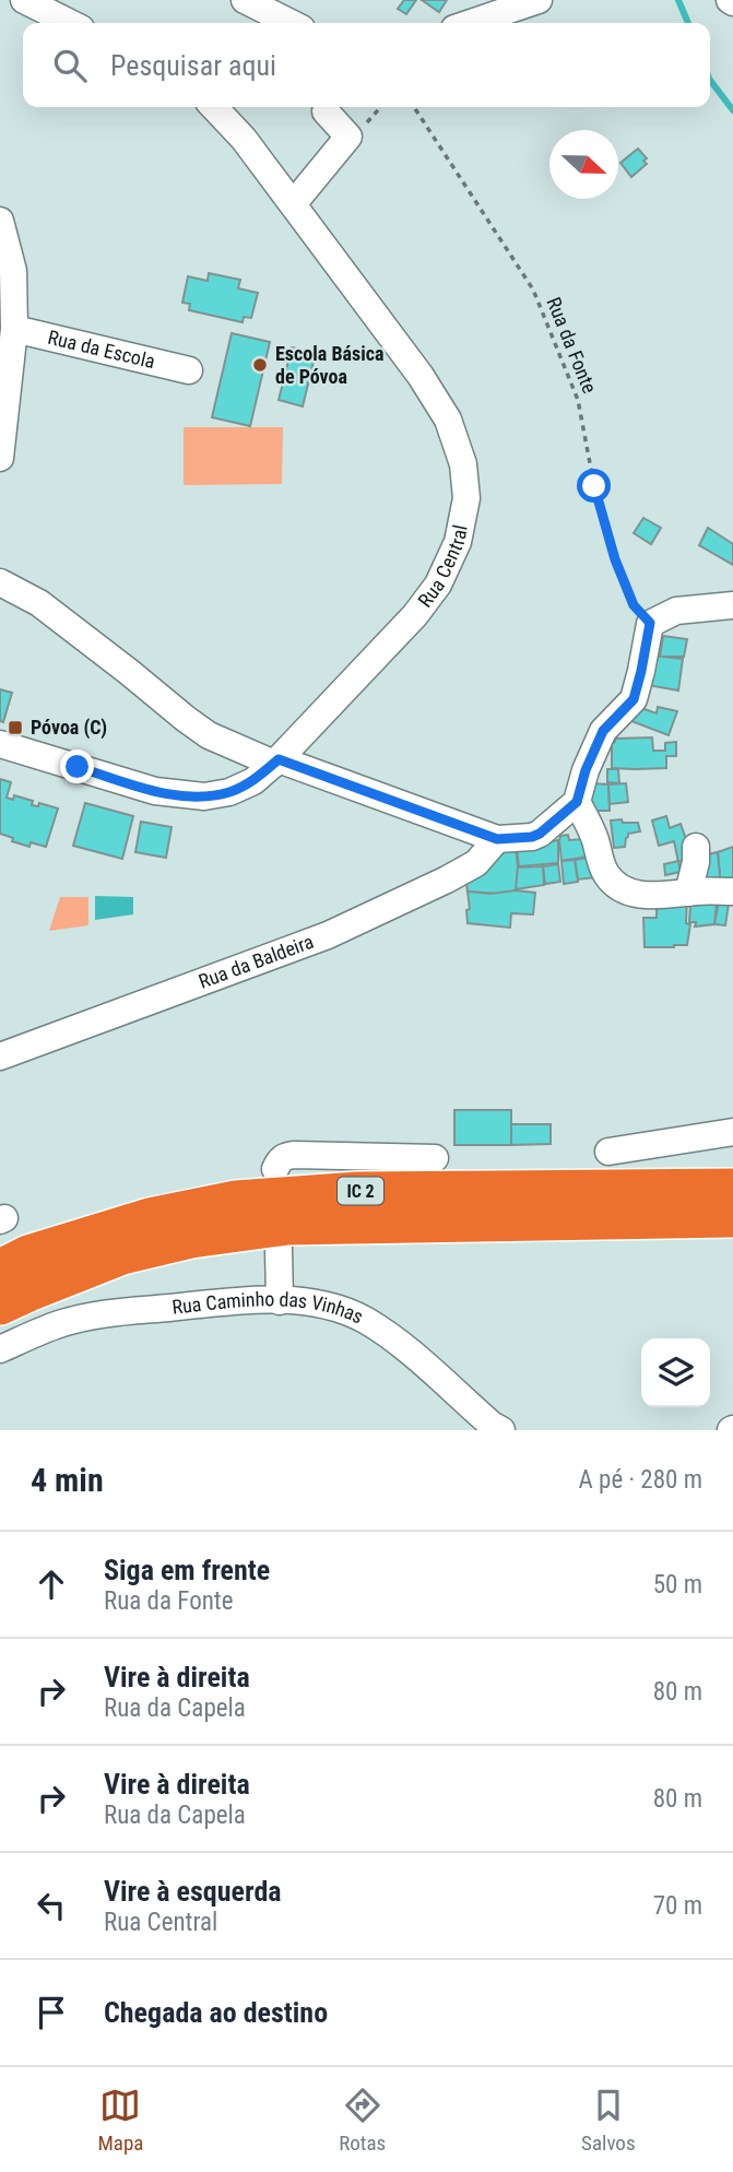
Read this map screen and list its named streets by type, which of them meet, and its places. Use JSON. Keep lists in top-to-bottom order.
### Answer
{
  "streets": {
    "highway": ["IC 2"],
    "street": [
      "Rua da Escola",
      "Rua Central",
      "Rua da Baldeira",
      "Rua Caminho das Vinhas"
    ],
    "path": ["Rua da Fonte"]
  },
  "places": {
    "other": ["Escola Básica de Póvoa"],
    "transit": ["Póvoa (C)"]
  },
  "north": "right",
  "page": {
    "search": "Pesquisar aqui",
    "heading": ["4 min", "A pé · 280 m"],
    "list": [
      ["Siga em frente", "Rua da Fonte", "50 m"],
      ["Vire à direita", "Rua da Capela", "80 m"],
      ["Vire à direita", "Rua da Capela", "80 m"],
      ["Vire à esquerda", "Rua Central", "70 m"],
      "Chegada ao destino"
    ],
    "nav": ["Mapa", "Rotas", "Salvos"]
  }
}
